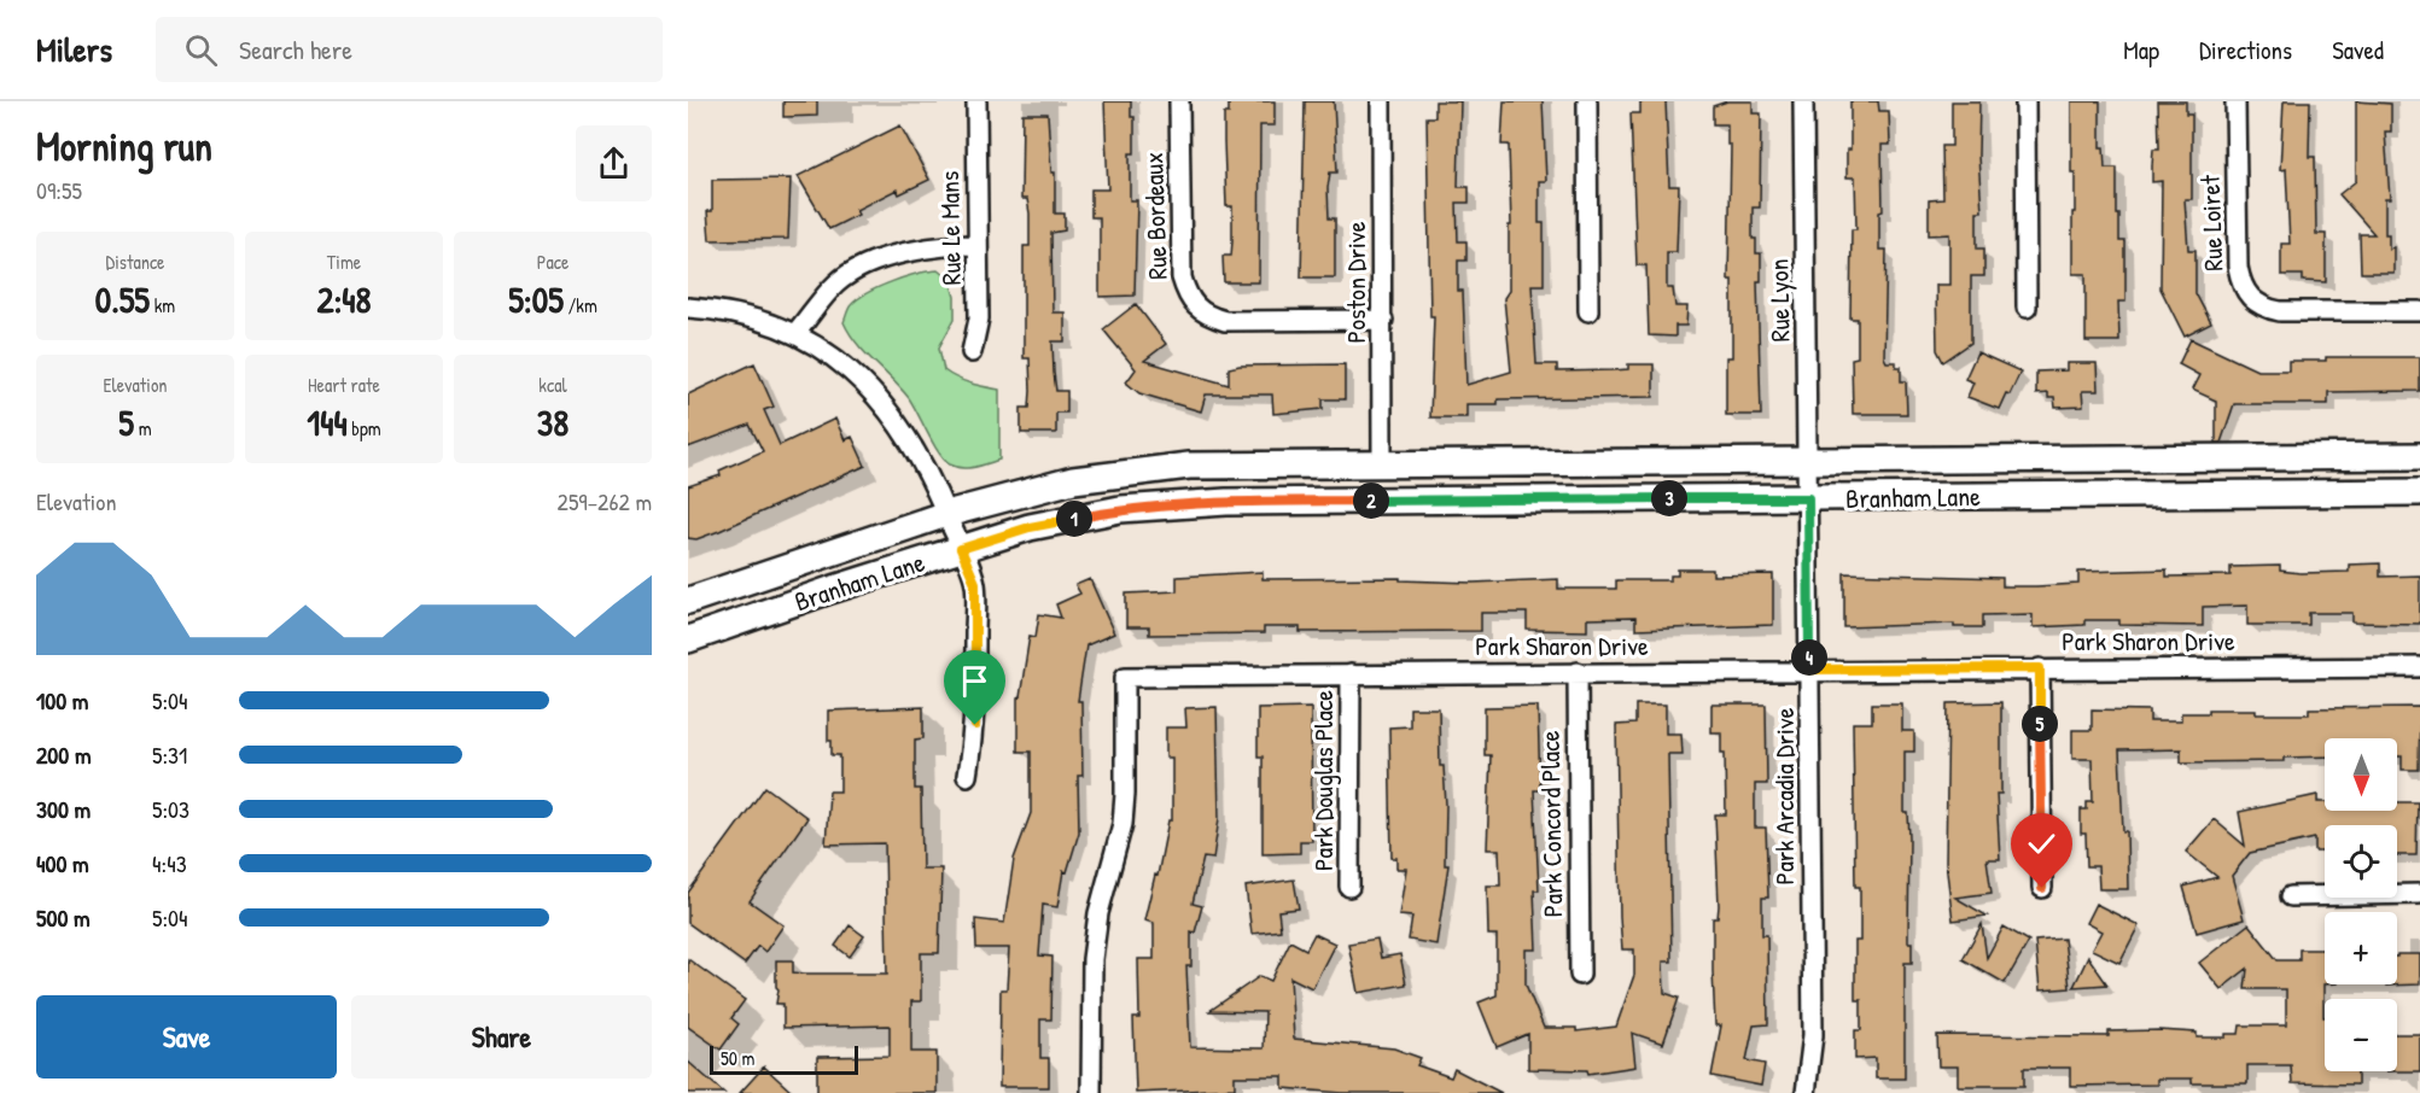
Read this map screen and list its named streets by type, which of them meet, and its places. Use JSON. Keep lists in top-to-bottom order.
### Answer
{
  "streets": {
    "main road": ["Branham Lane"],
    "street": [
      "Rue Bordeaux",
      "Rue Loiret",
      "Rue Le Mans",
      "Poston Drive",
      "Rue Lyon",
      "Park Sharon Drive",
      "Park Douglas Place",
      "Park Arcadia Drive",
      "Park Concord Place"
    ]
  },
  "crossings": [
    ["Rue Bordeaux", "Poston Drive"],
    ["Poston Drive", "Branham Lane"],
    ["Rue Lyon", "Branham Lane"],
    ["Rue Lyon", "Park Arcadia Drive"],
    ["Branham Lane", "Park Arcadia Drive"],
    ["Park Sharon Drive", "Park Douglas Place"],
    ["Park Sharon Drive", "Park Arcadia Drive"],
    ["Park Sharon Drive", "Park Concord Place"]
  ],
  "scale_bar": "50 m",
  "north": "bottom",
  "page": {
    "header": "Milers",
    "search": "Search here",
    "nav": ["Map", "Directions", "Saved"],
    "heading": ["Morning run", "09:55"],
    "stats": [
      ["Distance", "0.55 km"],
      ["Time", "2:48"],
      ["Pace", "5:05 /km"],
      ["Elevation", "5 m"],
      ["Heart rate", "144 bpm"],
      ["kcal", "38"]
    ],
    "chart": ["Elevation", "259–262 m"],
    "pins": [
      "3",
      "2",
      "1",
      "4",
      "5"
    ],
    "list": [
      {
        "name": "100 m",
        "note": "5:04"
      },
      {
        "name": "200 m",
        "note": "5:31"
      },
      {
        "name": "300 m",
        "note": "5:03"
      },
      {
        "name": "400 m",
        "note": "4:43"
      },
      {
        "name": "500 m",
        "note": "5:04"
      }
    ],
    "map_buttons": ["+", "−"],
    "buttons": ["Save", "Share"],
    "scale": "50 m"
  }
}
